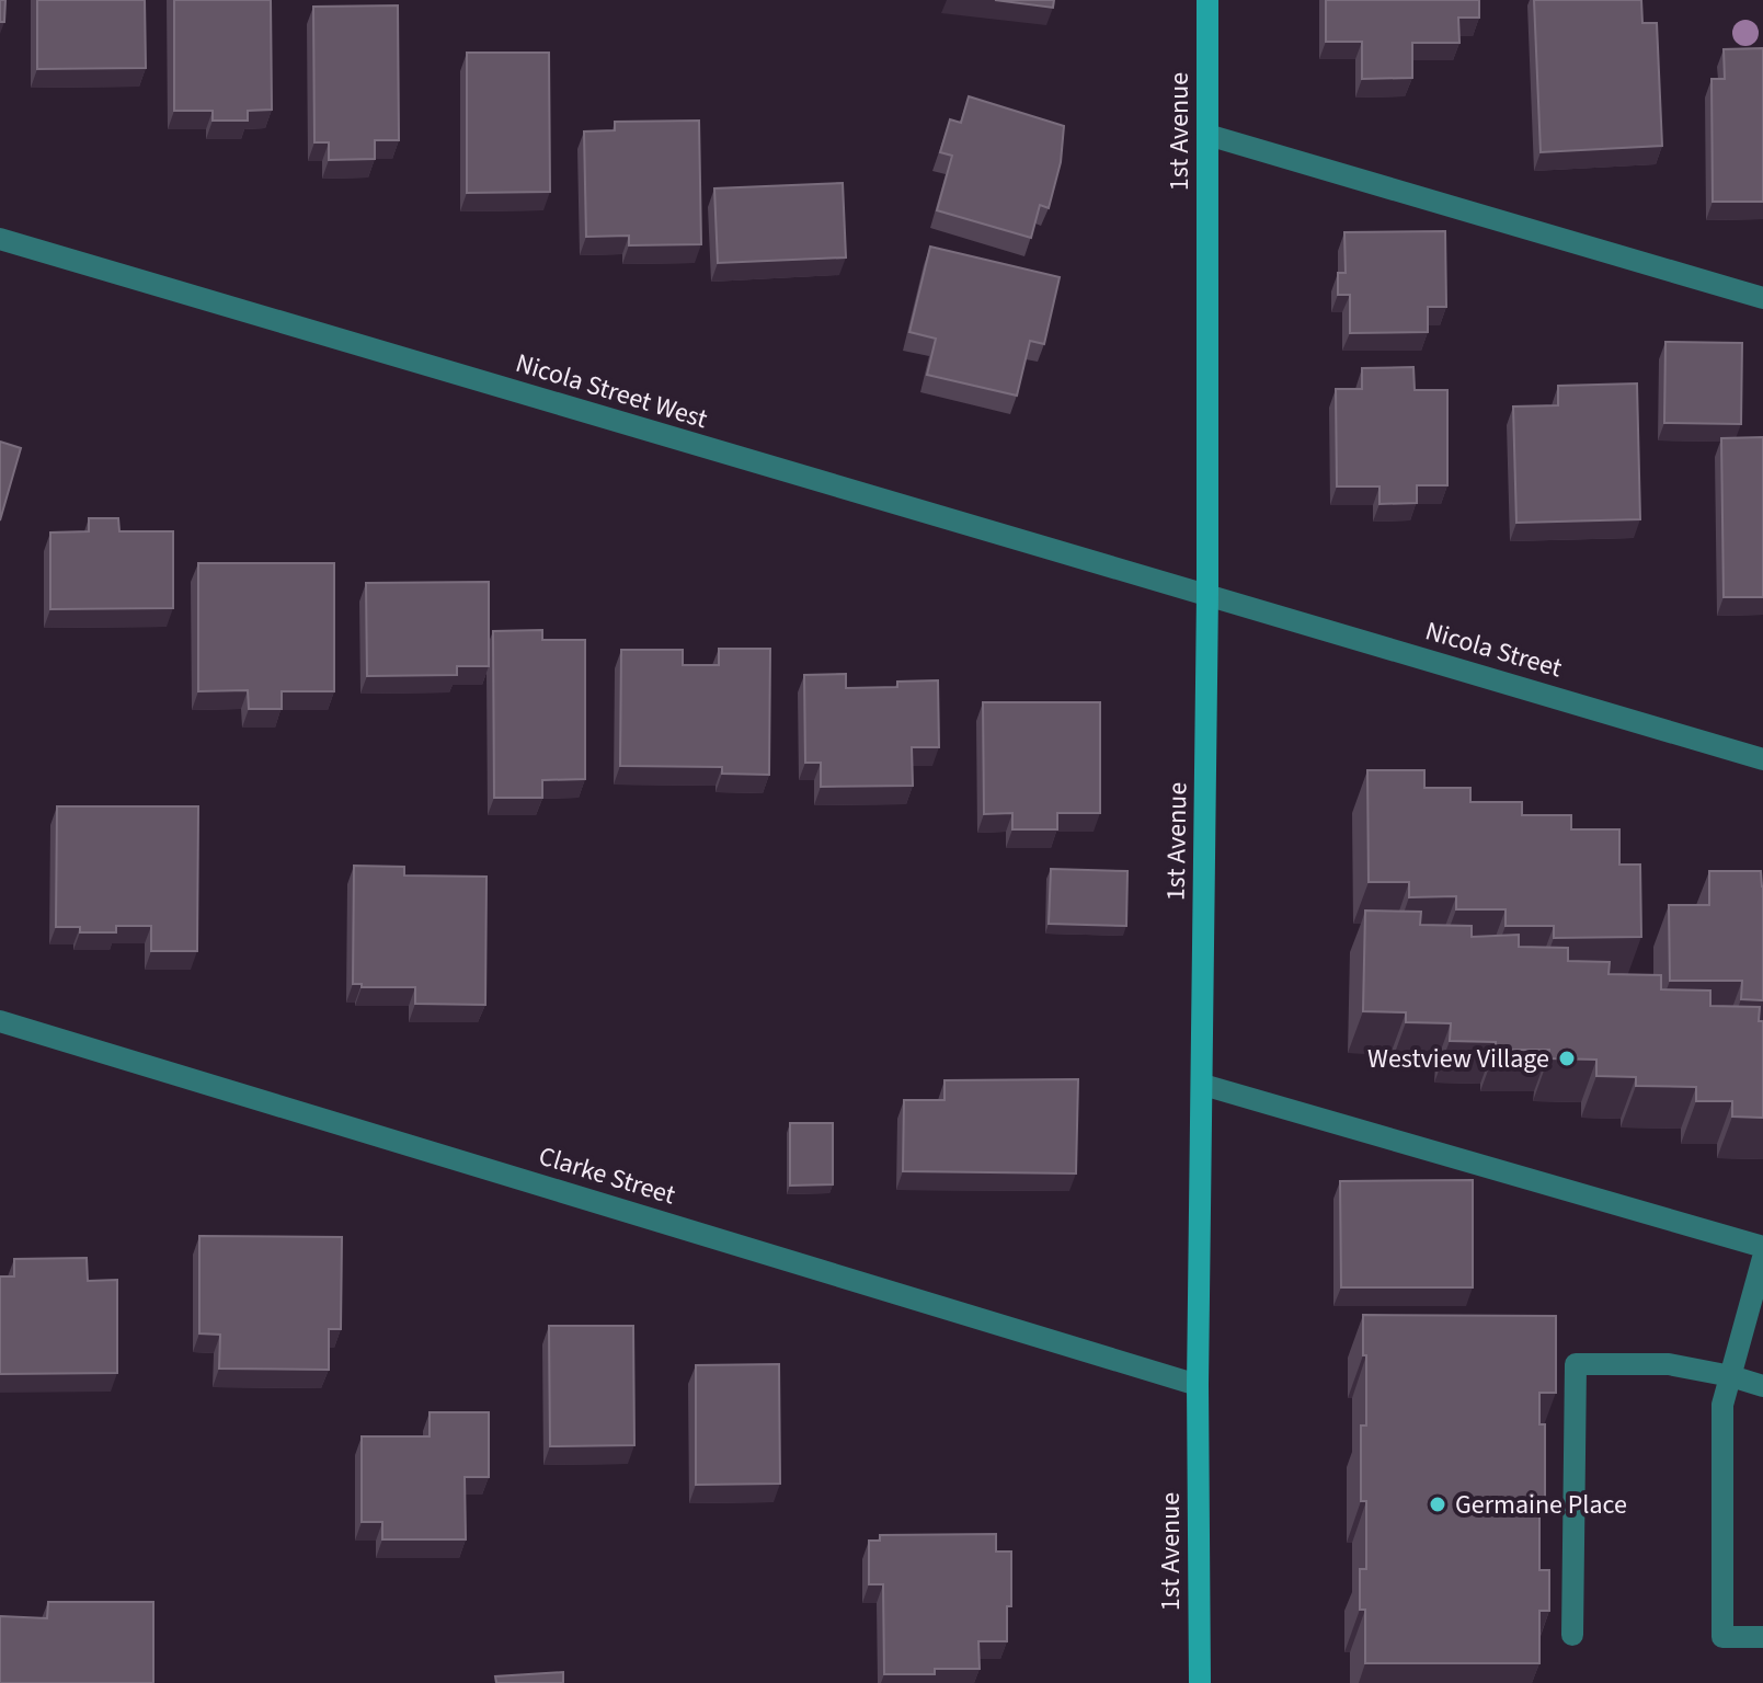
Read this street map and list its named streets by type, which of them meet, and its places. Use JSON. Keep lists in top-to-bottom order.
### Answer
{
  "streets": {
    "street": [
      "1st Avenue",
      "Nicola Street West",
      "Nicola Street",
      "Clarke Street"
    ]
  },
  "crossings": [
    ["1st Avenue", "Nicola Street West"],
    ["1st Avenue", "Nicola Street"],
    ["1st Avenue", "Clarke Street"],
    ["Nicola Street West", "Nicola Street"]
  ],
  "places": ["Westview Village", "Germaine Place"]
}
